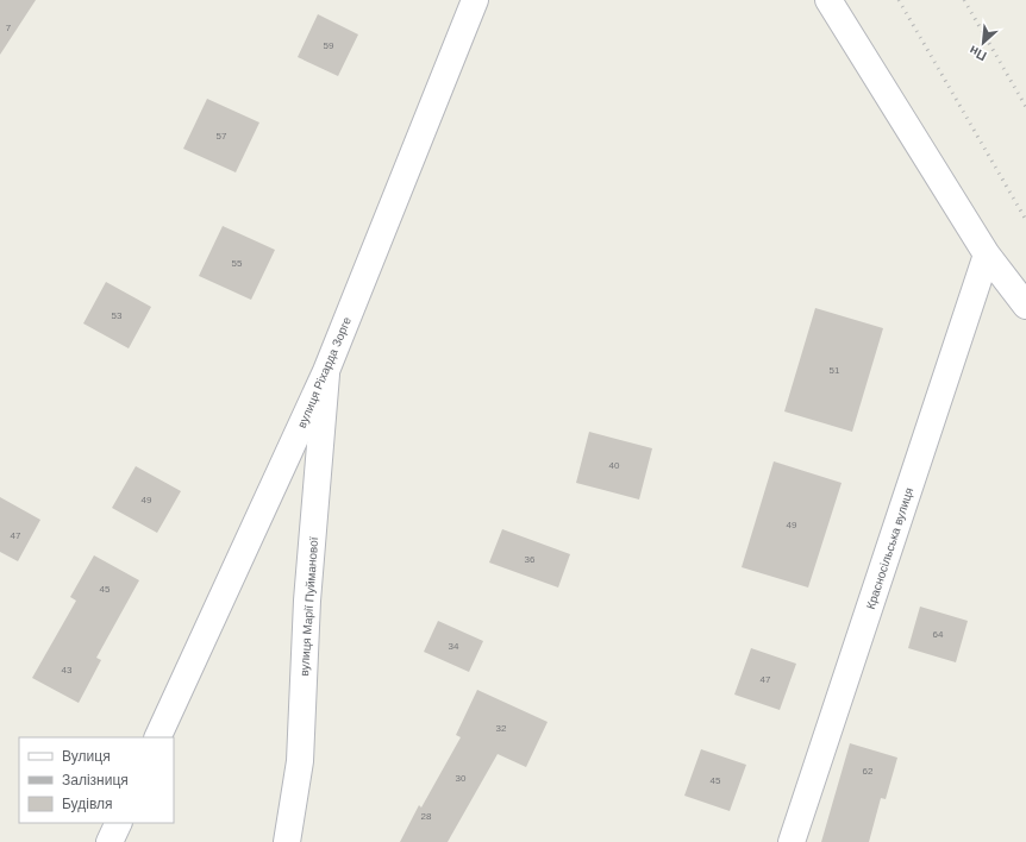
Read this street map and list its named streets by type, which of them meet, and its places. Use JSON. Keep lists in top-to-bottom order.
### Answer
{
  "streets": {
    "street": ["вулиця Ріхарда Зорге", "Красносільська вулиця", "вулиця Марії Пуйманової"]
  },
  "crossings": [
    ["вулиця Ріхарда Зорге", "вулиця Марії Пуйманової"]
  ],
  "house_numbers": [
    "7",
    "59",
    "57",
    "55",
    "53",
    "51",
    "40",
    "49",
    "49",
    "47",
    "36",
    "45",
    "64",
    "34",
    "43",
    "47",
    "32",
    "62",
    "30",
    "45",
    "28"
  ],
  "legend": ["Вулиця", "Залізниця", "Будівля"],
  "north": "bottom left"
}
